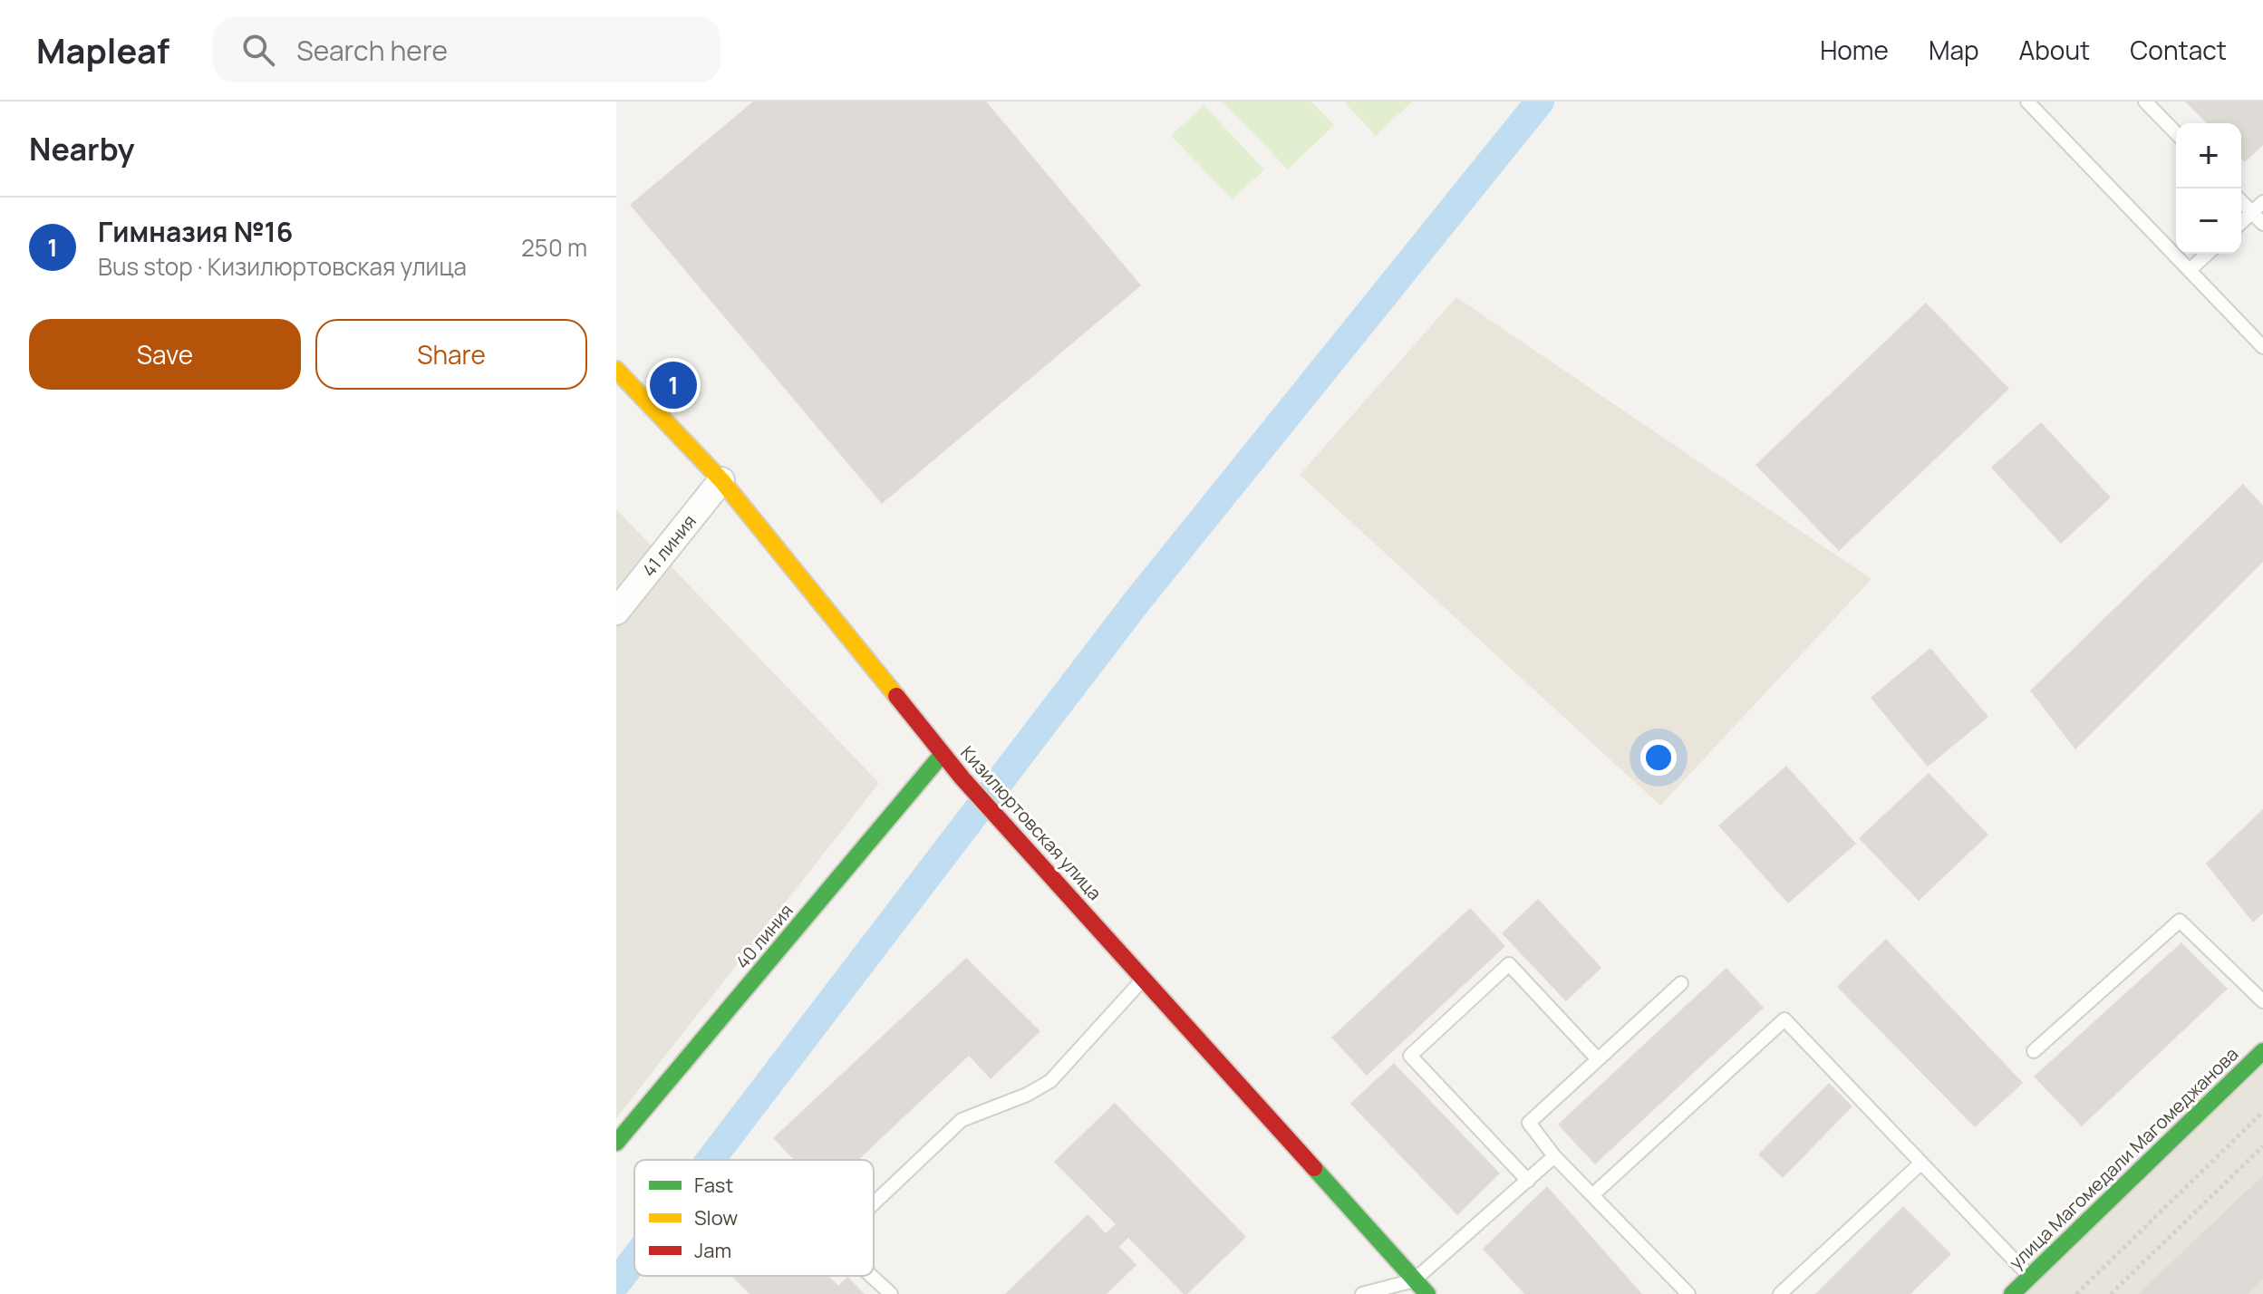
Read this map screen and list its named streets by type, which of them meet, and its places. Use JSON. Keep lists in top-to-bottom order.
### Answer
{
  "streets": {
    "street": [
      "41 линия",
      "Кизилюртовская улица",
      "40 линия",
      "улица Магомедали Магомеджановa"
    ]
  },
  "crossings": [
    ["41 линия", "Кизилюртовская улица"],
    ["Кизилюртовская улица", "40 линия"]
  ],
  "legend": ["Fast", "Slow", "Jam"],
  "page": {
    "header": "Mapleaf",
    "search": "Search here",
    "nav": [
      "Home",
      "Map",
      "About",
      "Contact"
    ],
    "heading": "Nearby",
    "map_buttons": ["+", "−"],
    "list": [
      {
        "mark": "1",
        "name": "Гимназия №16",
        "note": "Bus stop · Кизилюртовская улица",
        "value": "250 m"
      }
    ],
    "buttons": ["Save", "Share"],
    "pins": "1"
  }
}
